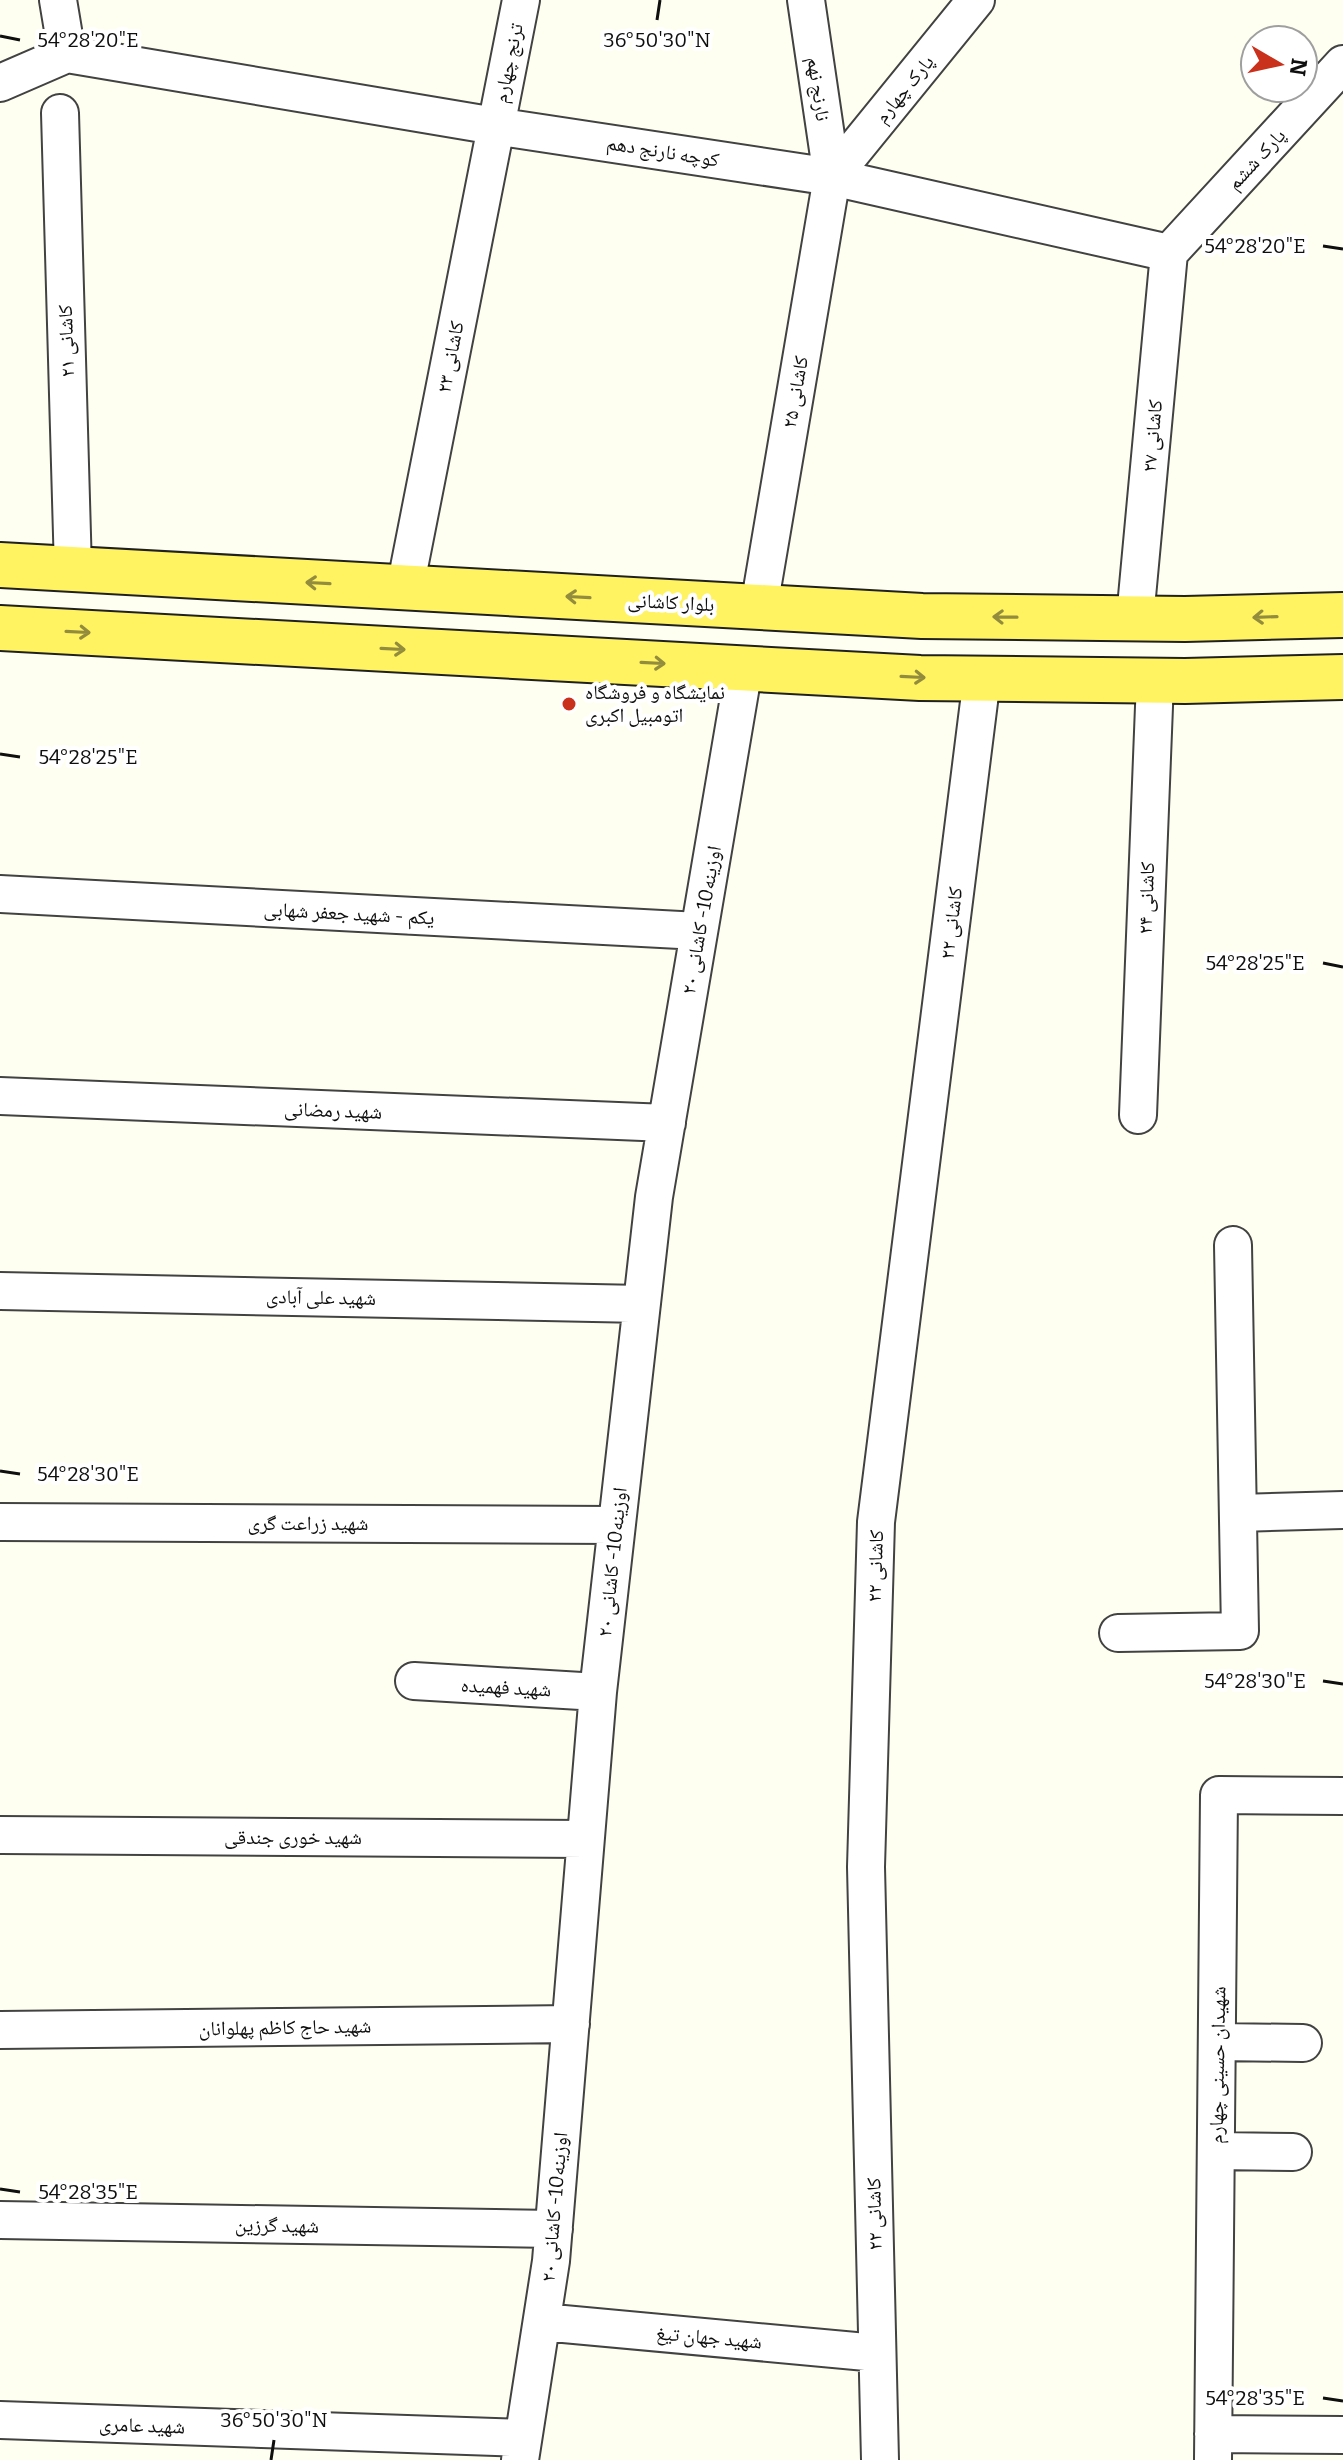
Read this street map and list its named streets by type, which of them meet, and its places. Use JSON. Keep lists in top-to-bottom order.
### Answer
{
  "streets": {
    "main road": ["بلوار کاشانی"],
    "street": [
      "ترنج چهارم",
      "نارنج نهم",
      "پارک چهارم",
      "کوچه نارنج دهم",
      "پارک ششم",
      "کاشانی ۲۱",
      "کاشانی ۲۳",
      "کاشانی ۲۵",
      "کاشانی ۲۷",
      "۲۴ کاشانی",
      "یکم - شهید جعفر شهابی",
      "اوزینه10- کاشانی ۲۰",
      "کاشانی ۲۲",
      "شهید رمضانی",
      "شهید علی آبادی",
      "شهید زراعت گری",
      "شهید فهمیده",
      "شهید خوری جندقی",
      "شهید حاج کاظم پهلوانان",
      "شهیدان حسینی چهارم",
      "شهید گرزین",
      "شهید جهان تیغ",
      "شهید عامری"
    ]
  },
  "crossings": [
    ["ترنج چهارم", "کوچه نارنج دهم"],
    ["ترنج چهارم", "کاشانی ۲۳"],
    ["نارنج نهم", "پارک چهارم"],
    ["نارنج نهم", "کوچه نارنج دهم"],
    ["نارنج نهم", "کاشانی ۲۵"],
    ["پارک چهارم", "کوچه نارنج دهم"],
    ["پارک چهارم", "کاشانی ۲۵"],
    ["کوچه نارنج دهم", "پارک ششم"],
    ["کوچه نارنج دهم", "کاشانی ۲۳"],
    ["کوچه نارنج دهم", "کاشانی ۲۵"],
    ["کوچه نارنج دهم", "کاشانی ۲۷"],
    ["پارک ششم", "کاشانی ۲۷"],
    ["کاشانی ۲۱", "بلوار کاشانی"],
    ["کاشانی ۲۳", "بلوار کاشانی"],
    ["کاشانی ۲۵", "بلوار کاشانی"],
    ["کاشانی ۲۷", "بلوار کاشانی"],
    ["یکم - شهید جعفر شهابی", "اوزینه10- کاشانی ۲۰"],
    ["اوزینه10- کاشانی ۲۰", "شهید رمضانی"],
    ["اوزینه10- کاشانی ۲۰", "شهید علی آبادی"],
    ["اوزینه10- کاشانی ۲۰", "شهید زراعت گری"],
    ["اوزینه10- کاشانی ۲۰", "شهید فهمیده"],
    ["اوزینه10- کاشانی ۲۰", "شهید خوری جندقی"],
    ["اوزینه10- کاشانی ۲۰", "شهید حاج کاظم پهلوانان"],
    ["اوزینه10- کاشانی ۲۰", "شهید گرزین"],
    ["اوزینه10- کاشانی ۲۰", "شهید جهان تیغ"],
    ["اوزینه10- کاشانی ۲۰", "شهید عامری"],
    ["کاشانی ۲۲", "شهید جهان تیغ"]
  ],
  "places": ["نمایشگاه و فروشگاه اتومبیل اکبری"],
  "north": "right",
  "coordinates": [
    "54°28'20\"E",
    "36°50'30\"N",
    "54°28'25\"E",
    "54°28'30\"E",
    "54°28'35\"E"
  ]
}
